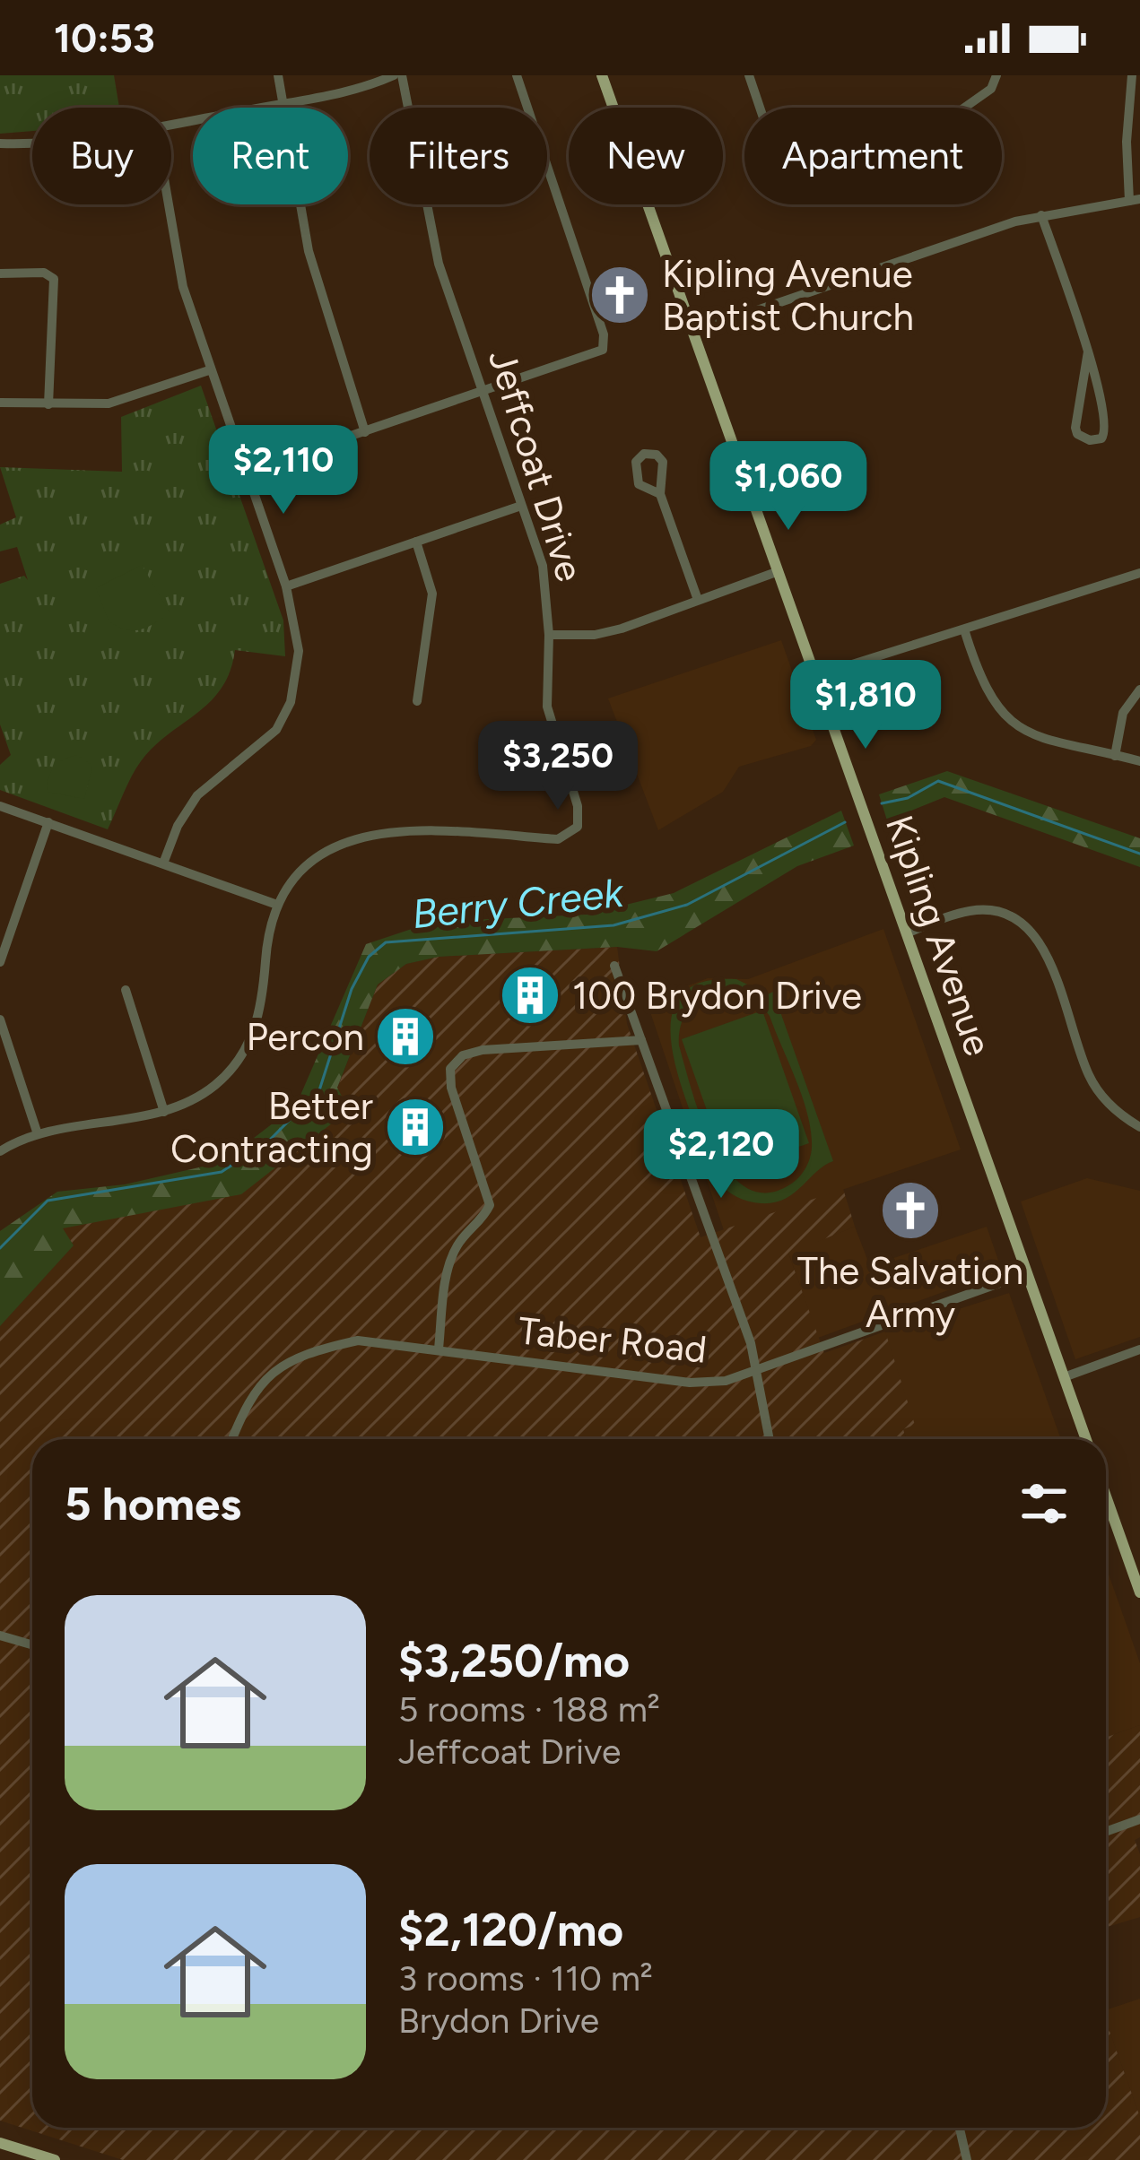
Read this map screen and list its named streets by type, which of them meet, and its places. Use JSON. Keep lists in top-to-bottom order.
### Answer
{
  "streets": {
    "main road": ["Kipling Avenue"],
    "street": ["Jeffcoat Drive", "Taber Road"]
  },
  "crossings": [
    ["Kipling Avenue", "Taber Road"]
  ],
  "water": ["Berry Creek"],
  "places": {
    "church": ["Kipling Avenue Baptist Church", "The Salvation Army"],
    "building": ["100 Brydon Drive", "Percon", "Better Contracting"]
  },
  "page": {
    "status": "10:53",
    "chip": [
      "Buy",
      "Rent",
      "Filters",
      "New",
      "Apartment"
    ],
    "price": [
      "$2,110",
      "$1,060",
      "$1,810",
      "$3,250",
      "$2,120"
    ],
    "heading": "5 homes",
    "list": [
      {
        "name": "$3,250/mo",
        "note": "5 rooms · 188 m² · Jeffcoat Drive"
      },
      {
        "name": "$2,120/mo",
        "note": "3 rooms · 110 m² · Brydon Drive"
      }
    ]
  }
}
